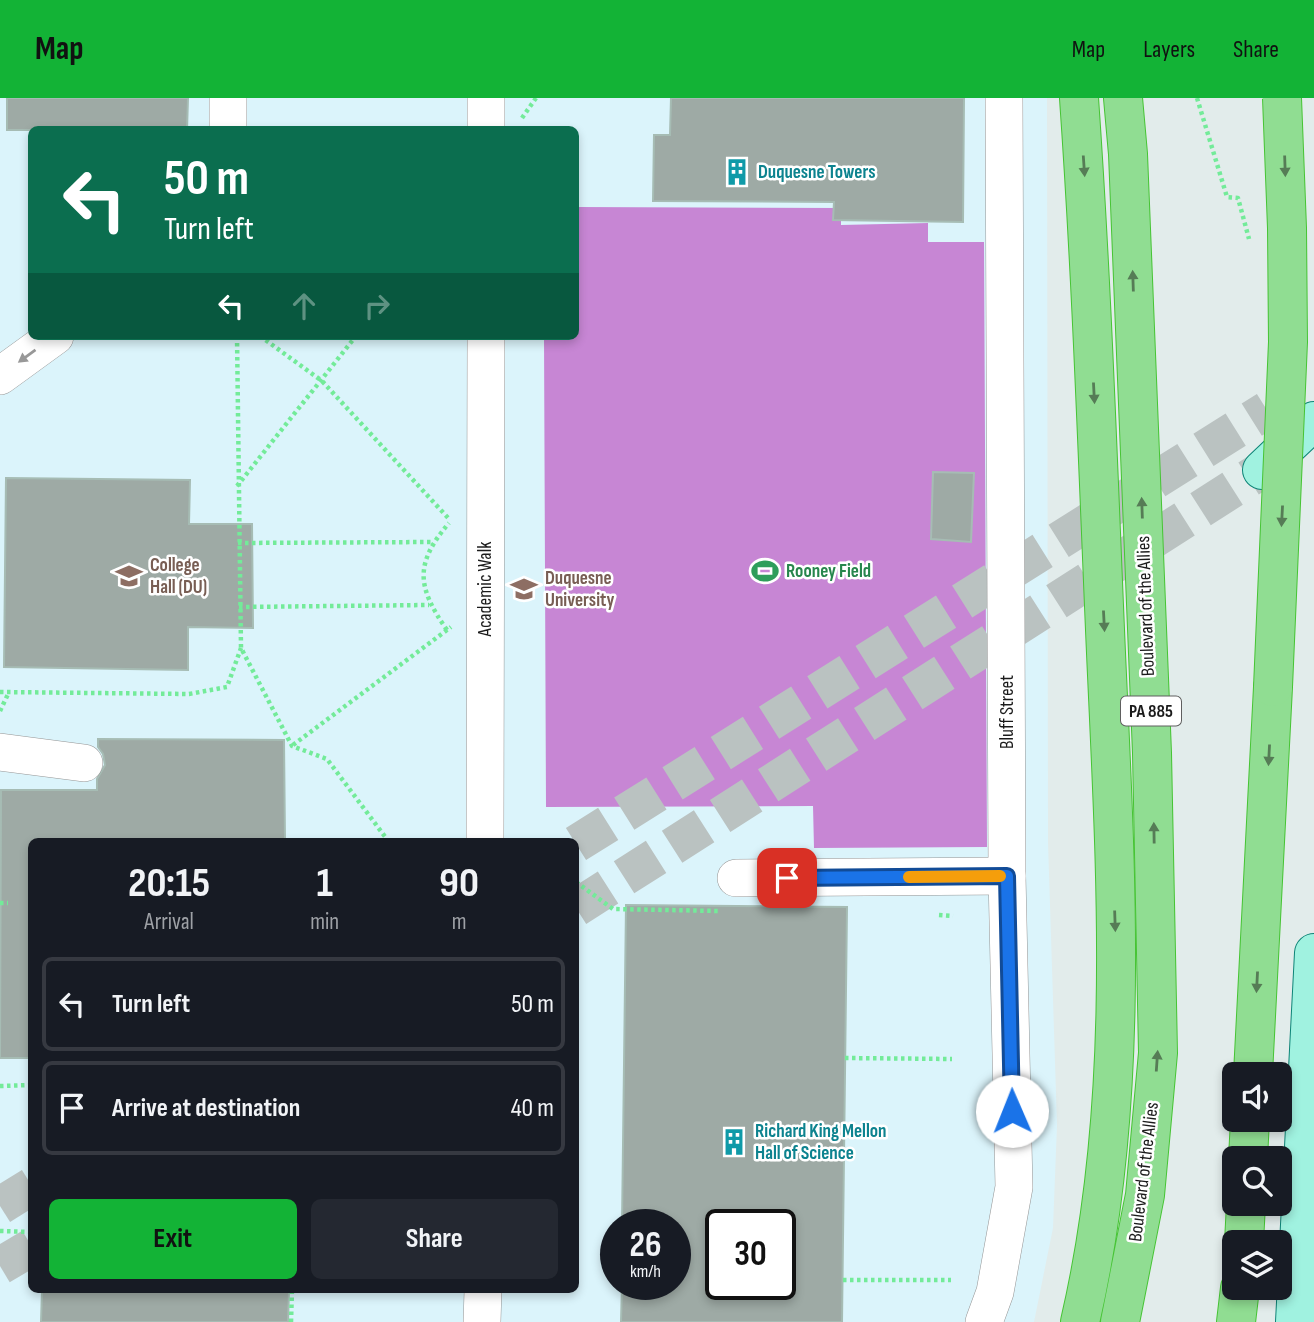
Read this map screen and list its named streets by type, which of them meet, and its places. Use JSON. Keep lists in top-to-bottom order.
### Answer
{
  "streets": {
    "highway": ["Boulevard of the Allies", "PA 885"],
    "street": ["Academic Walk", "Bluff Street"]
  },
  "places": {
    "building": ["Duquesne Towers", "Richard King Mellon Hall of Science"],
    "sports": ["Rooney Field"],
    "school or university": ["College Hall (DU)", "Duquesne University"]
  },
  "page": {
    "header": "Map",
    "nav": ["Map", "Layers", "Share"],
    "turn": ["50 m", "Turn left"],
    "eta": [
      "20:15",
      "Arrival",
      "1",
      "min",
      "90",
      "m"
    ],
    "list": [
      {
        "name": "Turn left",
        "value": "50 m"
      },
      {
        "name": "Arrive at destination",
        "value": "40 m"
      }
    ],
    "buttons": ["Exit", "Share"],
    "speed": "26 km/h",
    "limit": "30"
  }
}
